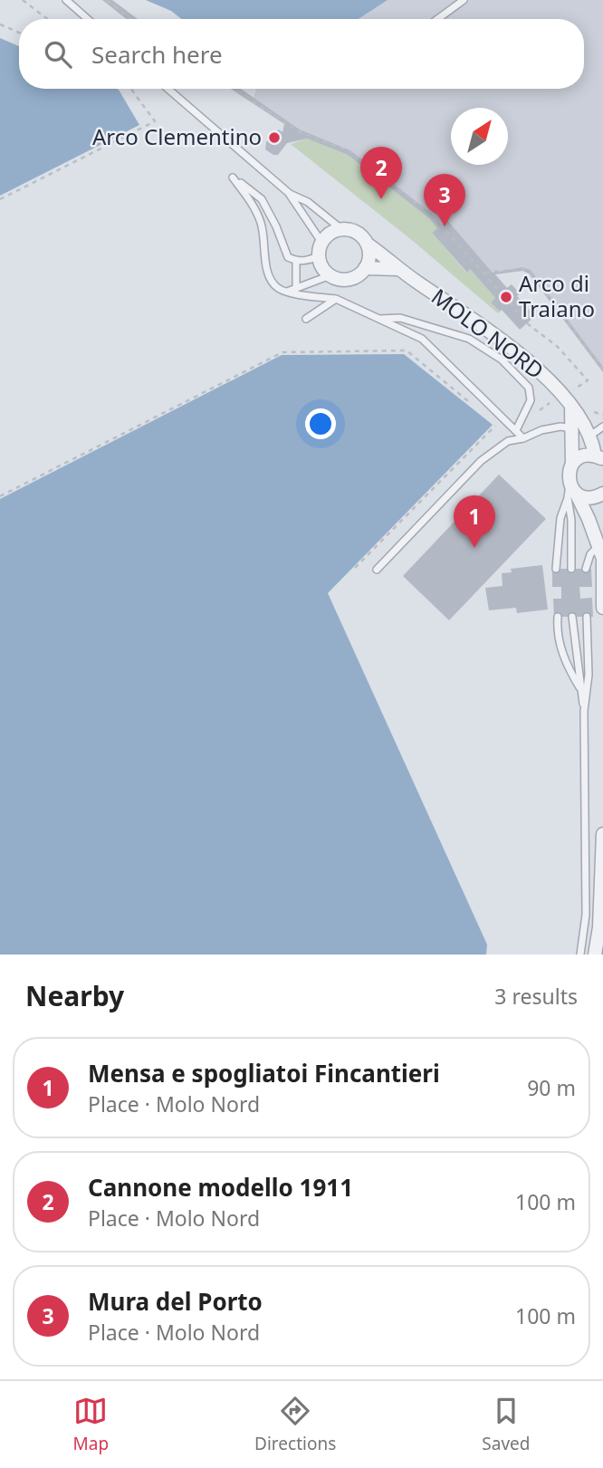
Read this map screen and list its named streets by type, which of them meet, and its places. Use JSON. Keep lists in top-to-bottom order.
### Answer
{
  "streets": {
    "street": ["MOLO NORD"]
  },
  "places": ["Arco Clementino", "Arco di Traiano"],
  "north": "top right",
  "page": {
    "search": "Search here",
    "pins": ["2", "3", "1"],
    "heading": ["Nearby", "3 results"],
    "list": [
      {
        "mark": "1",
        "name": "Mensa e spogliatoi Fincantieri",
        "note": "Place · Molo Nord",
        "value": "90 m"
      },
      {
        "mark": "2",
        "name": "Cannone modello 1911",
        "note": "Place · Molo Nord",
        "value": "100 m"
      },
      {
        "mark": "3",
        "name": "Mura del Porto",
        "note": "Place · Molo Nord",
        "value": "100 m"
      }
    ],
    "nav": ["Map", "Directions", "Saved"]
  }
}
